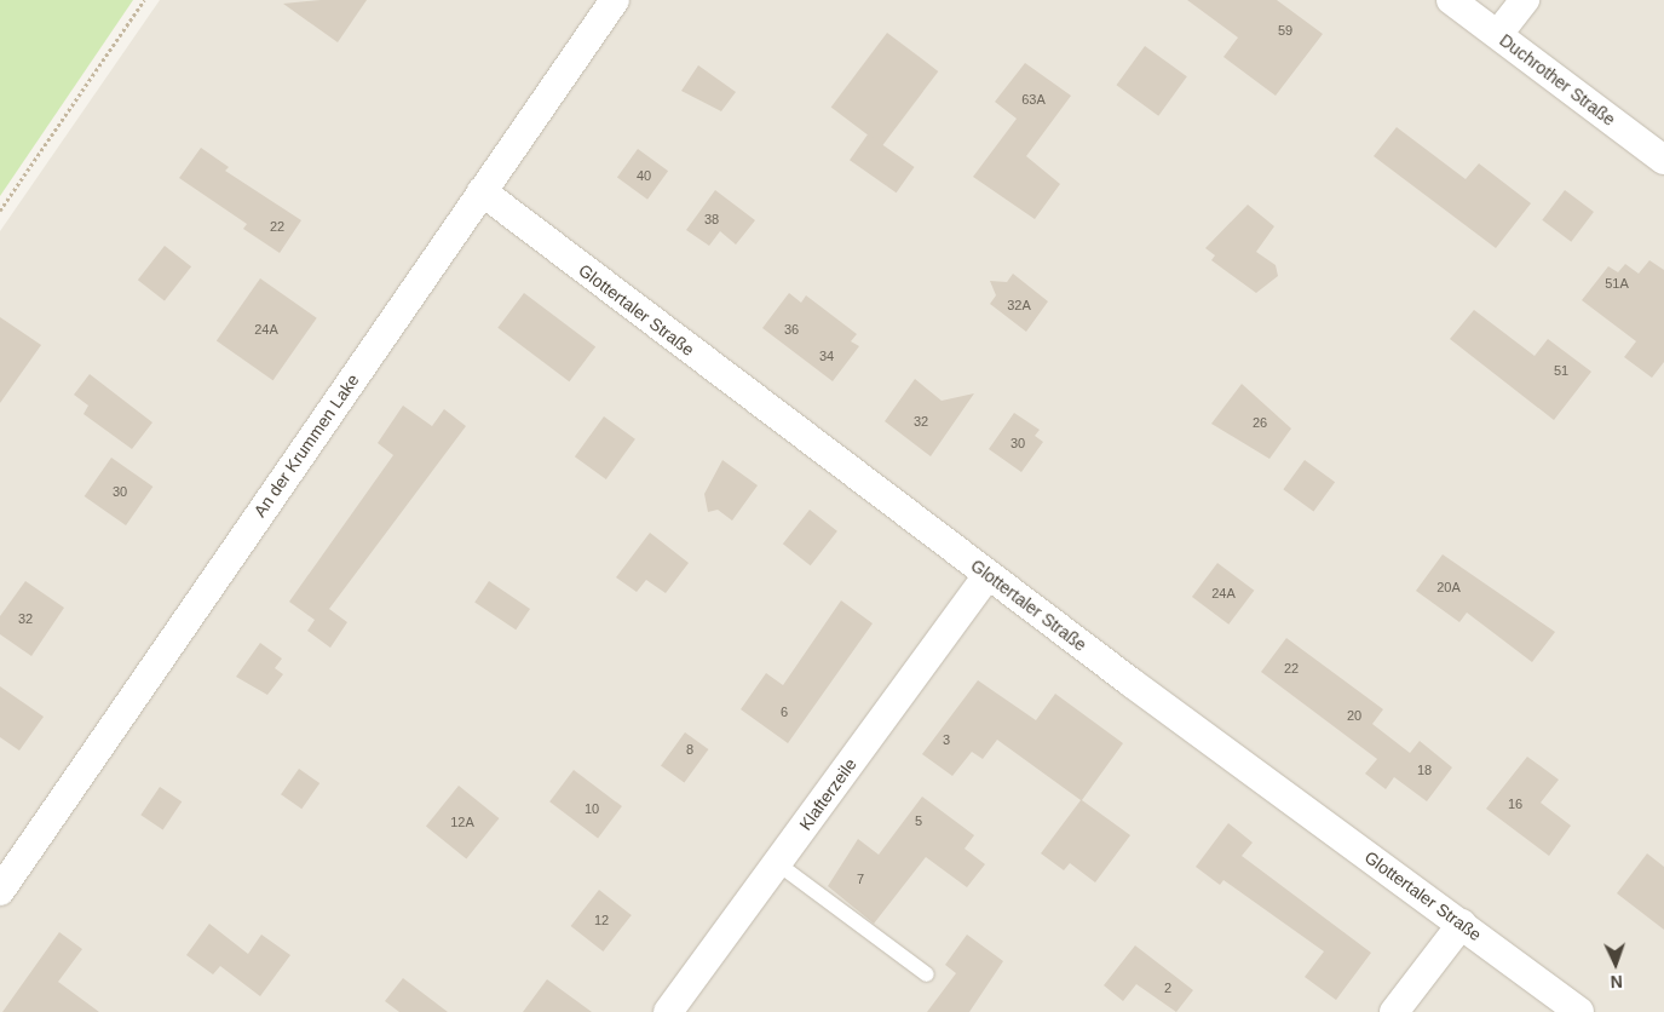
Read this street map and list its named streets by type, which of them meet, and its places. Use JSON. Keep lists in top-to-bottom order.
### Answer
{
  "streets": {
    "street": [
      "Duchrother Straße",
      "Glottertaler Straße",
      "An der Krummen Lake",
      "Klafterzeile"
    ]
  },
  "crossings": [
    ["Glottertaler Straße", "An der Krummen Lake"],
    ["Glottertaler Straße", "Klafterzeile"]
  ],
  "house_numbers": [
    "59",
    "63A",
    "40",
    "38",
    "22",
    "51A",
    "32A",
    "24A",
    "36",
    "34",
    "51",
    "32",
    "26",
    "30",
    "30",
    "20A",
    "24A",
    "32",
    "22",
    "6",
    "20",
    "3",
    "8",
    "18",
    "16",
    "10",
    "5",
    "12A",
    "7",
    "12",
    "2"
  ],
  "north": "bottom"
}
